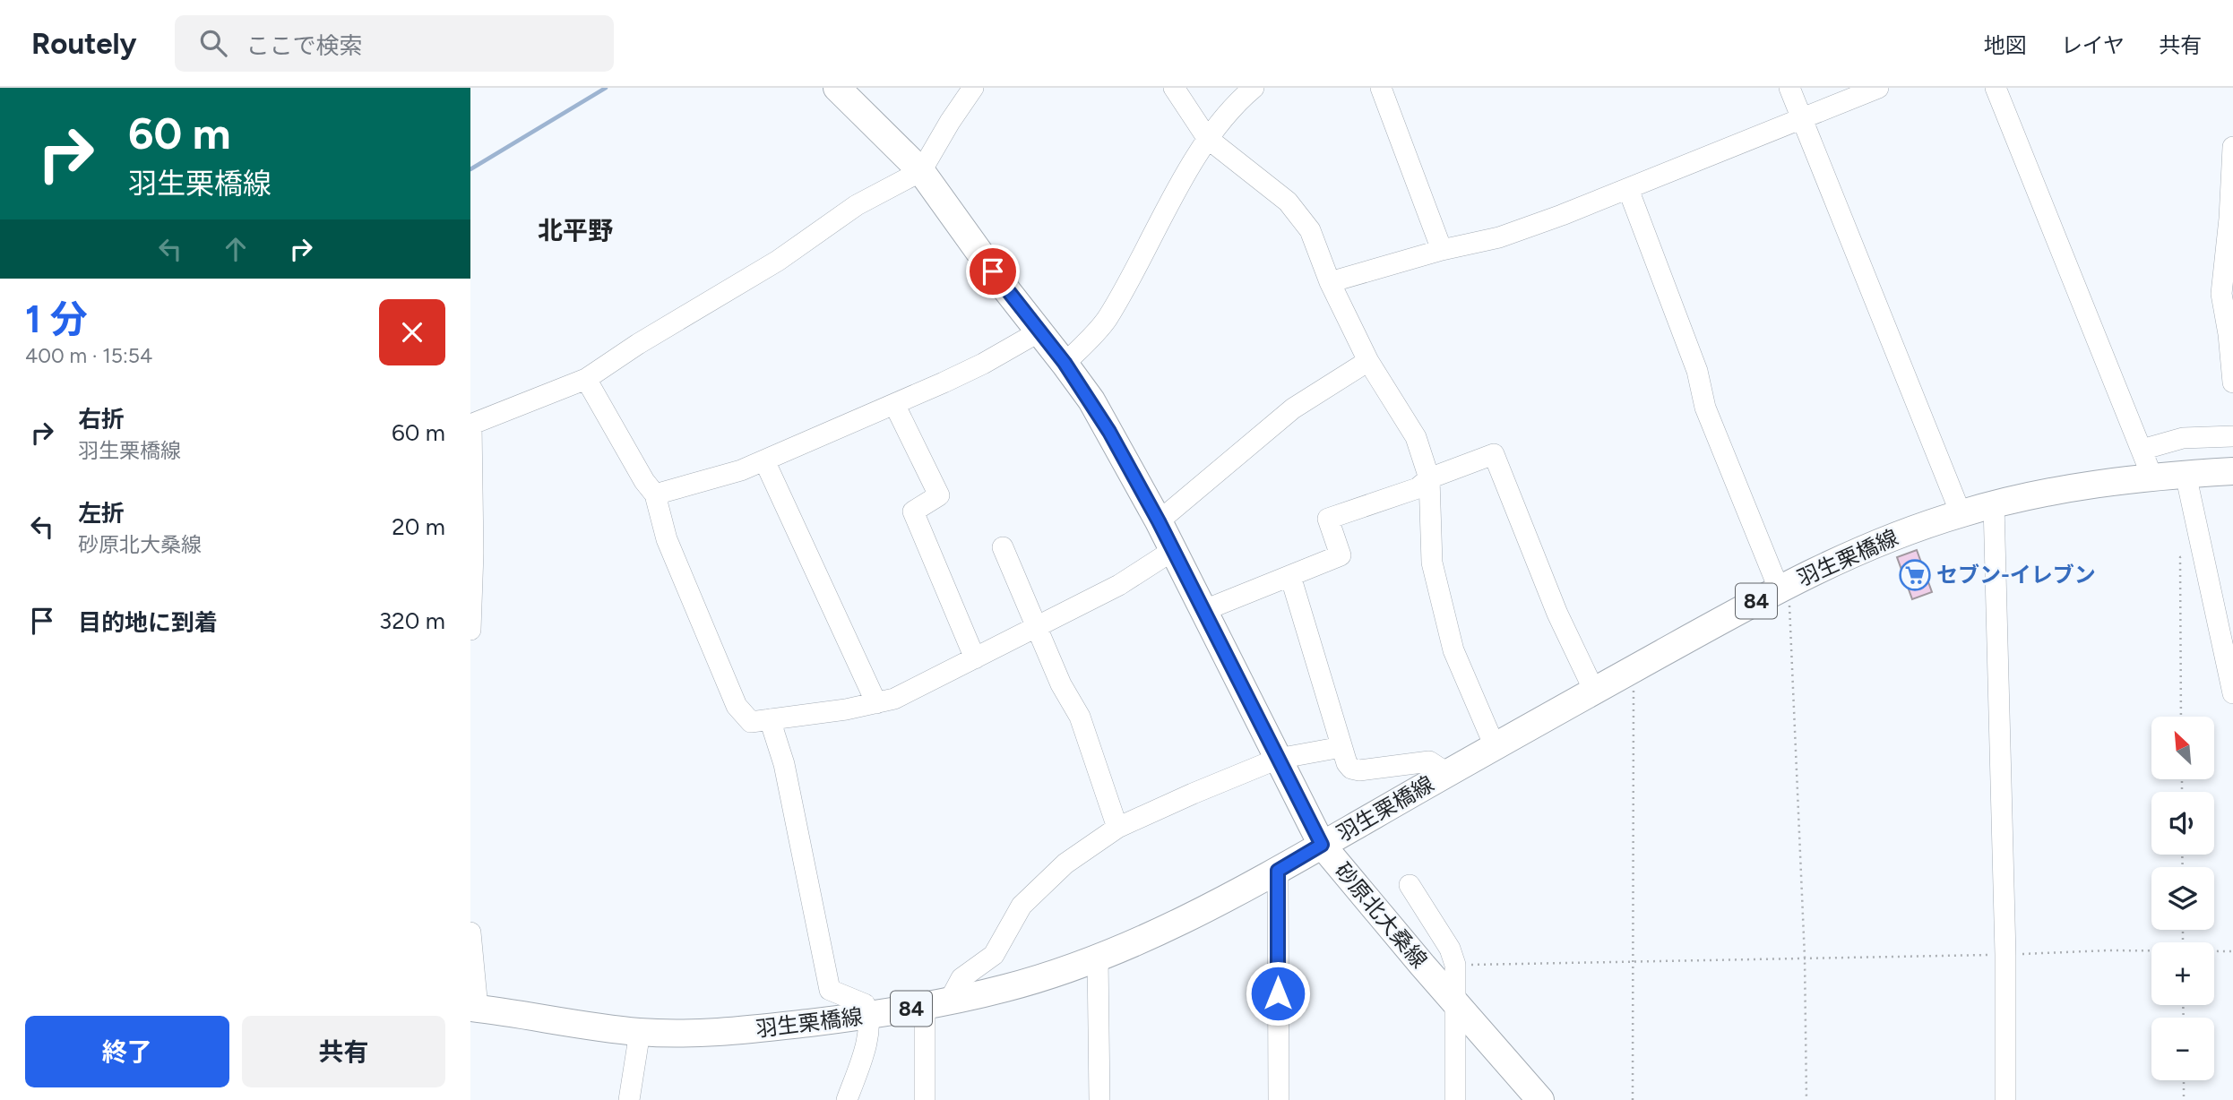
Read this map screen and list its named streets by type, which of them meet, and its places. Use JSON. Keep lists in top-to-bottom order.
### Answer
{
  "streets": {
    "main road": ["羽生栗橋線", "84", "砂原北大桑線"]
  },
  "crossings": [
    ["羽生栗橋線", "砂原北大桑線"]
  ],
  "districts": ["北平野"],
  "places": {
    "supermarket": ["セブン-イレブン"]
  },
  "north": "top left",
  "page": {
    "header": "Routely",
    "search": "ここで検索",
    "nav": ["地図", "レイヤ", "共有"],
    "turn": ["60 m", "羽生栗橋線"],
    "heading": ["1 分", "400 m · 15:54"],
    "list": [
      {
        "name": "右折",
        "note": "羽生栗橋線",
        "value": "60 m"
      },
      {
        "name": "左折",
        "note": "砂原北大桑線",
        "value": "20 m"
      },
      {
        "name": "目的地に到着",
        "value": "320 m"
      }
    ],
    "map_buttons": ["+", "−"],
    "buttons": ["終了", "共有"]
  }
}
